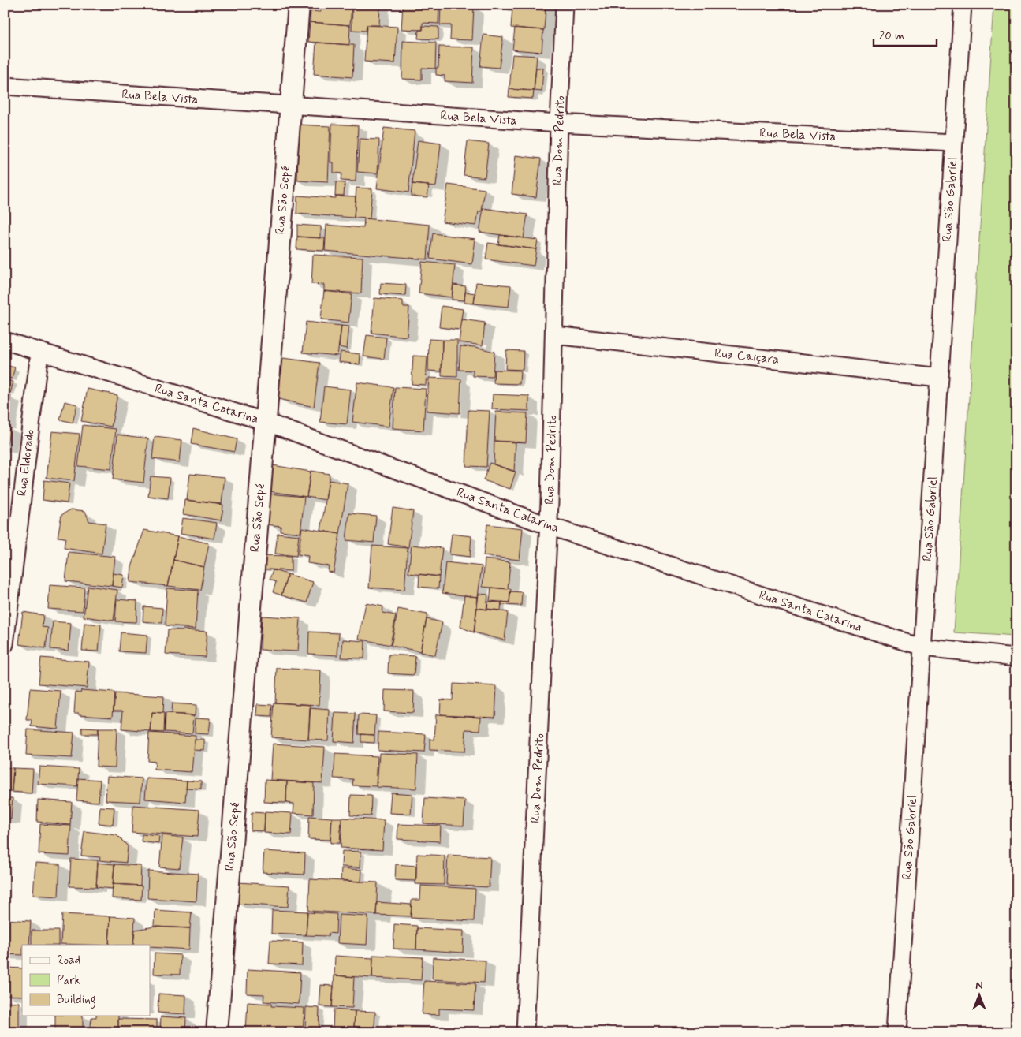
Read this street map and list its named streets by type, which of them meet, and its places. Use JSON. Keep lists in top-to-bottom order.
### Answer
{
  "streets": {
    "street": [
      "Rua Bela Vista",
      "Rua Dom Pedrito",
      "Rua São Gabriel",
      "Rua São Sepé",
      "Rua Caiçara",
      "Rua Santa Catarina",
      "Rua Eldorado"
    ]
  },
  "crossings": [
    ["Rua Bela Vista", "Rua Dom Pedrito"],
    ["Rua Bela Vista", "Rua São Gabriel"],
    ["Rua Bela Vista", "Rua São Sepé"],
    ["Rua Dom Pedrito", "Rua Caiçara"],
    ["Rua Dom Pedrito", "Rua Santa Catarina"],
    ["Rua São Gabriel", "Rua Caiçara"],
    ["Rua São Gabriel", "Rua Santa Catarina"],
    ["Rua São Sepé", "Rua Santa Catarina"],
    ["Rua Santa Catarina", "Rua Eldorado"]
  ],
  "legend": ["Road", "Park", "Building"],
  "scale_bar": "20 m",
  "north": "top"
}
